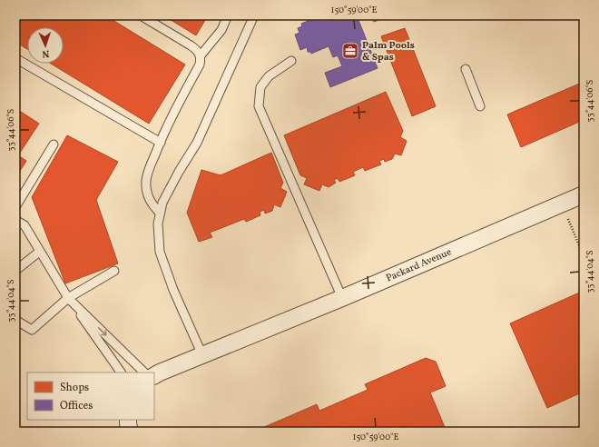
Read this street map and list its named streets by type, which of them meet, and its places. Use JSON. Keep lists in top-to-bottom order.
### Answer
{
  "streets": {
    "street": ["Packard Avenue"]
  },
  "places": {
    "office": ["Palm Pools & Spas"]
  },
  "legend": ["Shops", "Offices"],
  "north": "bottom",
  "coordinates": ["150°59'00\"E", "33°44'06\"S", "33°44'04\"S"]
}
